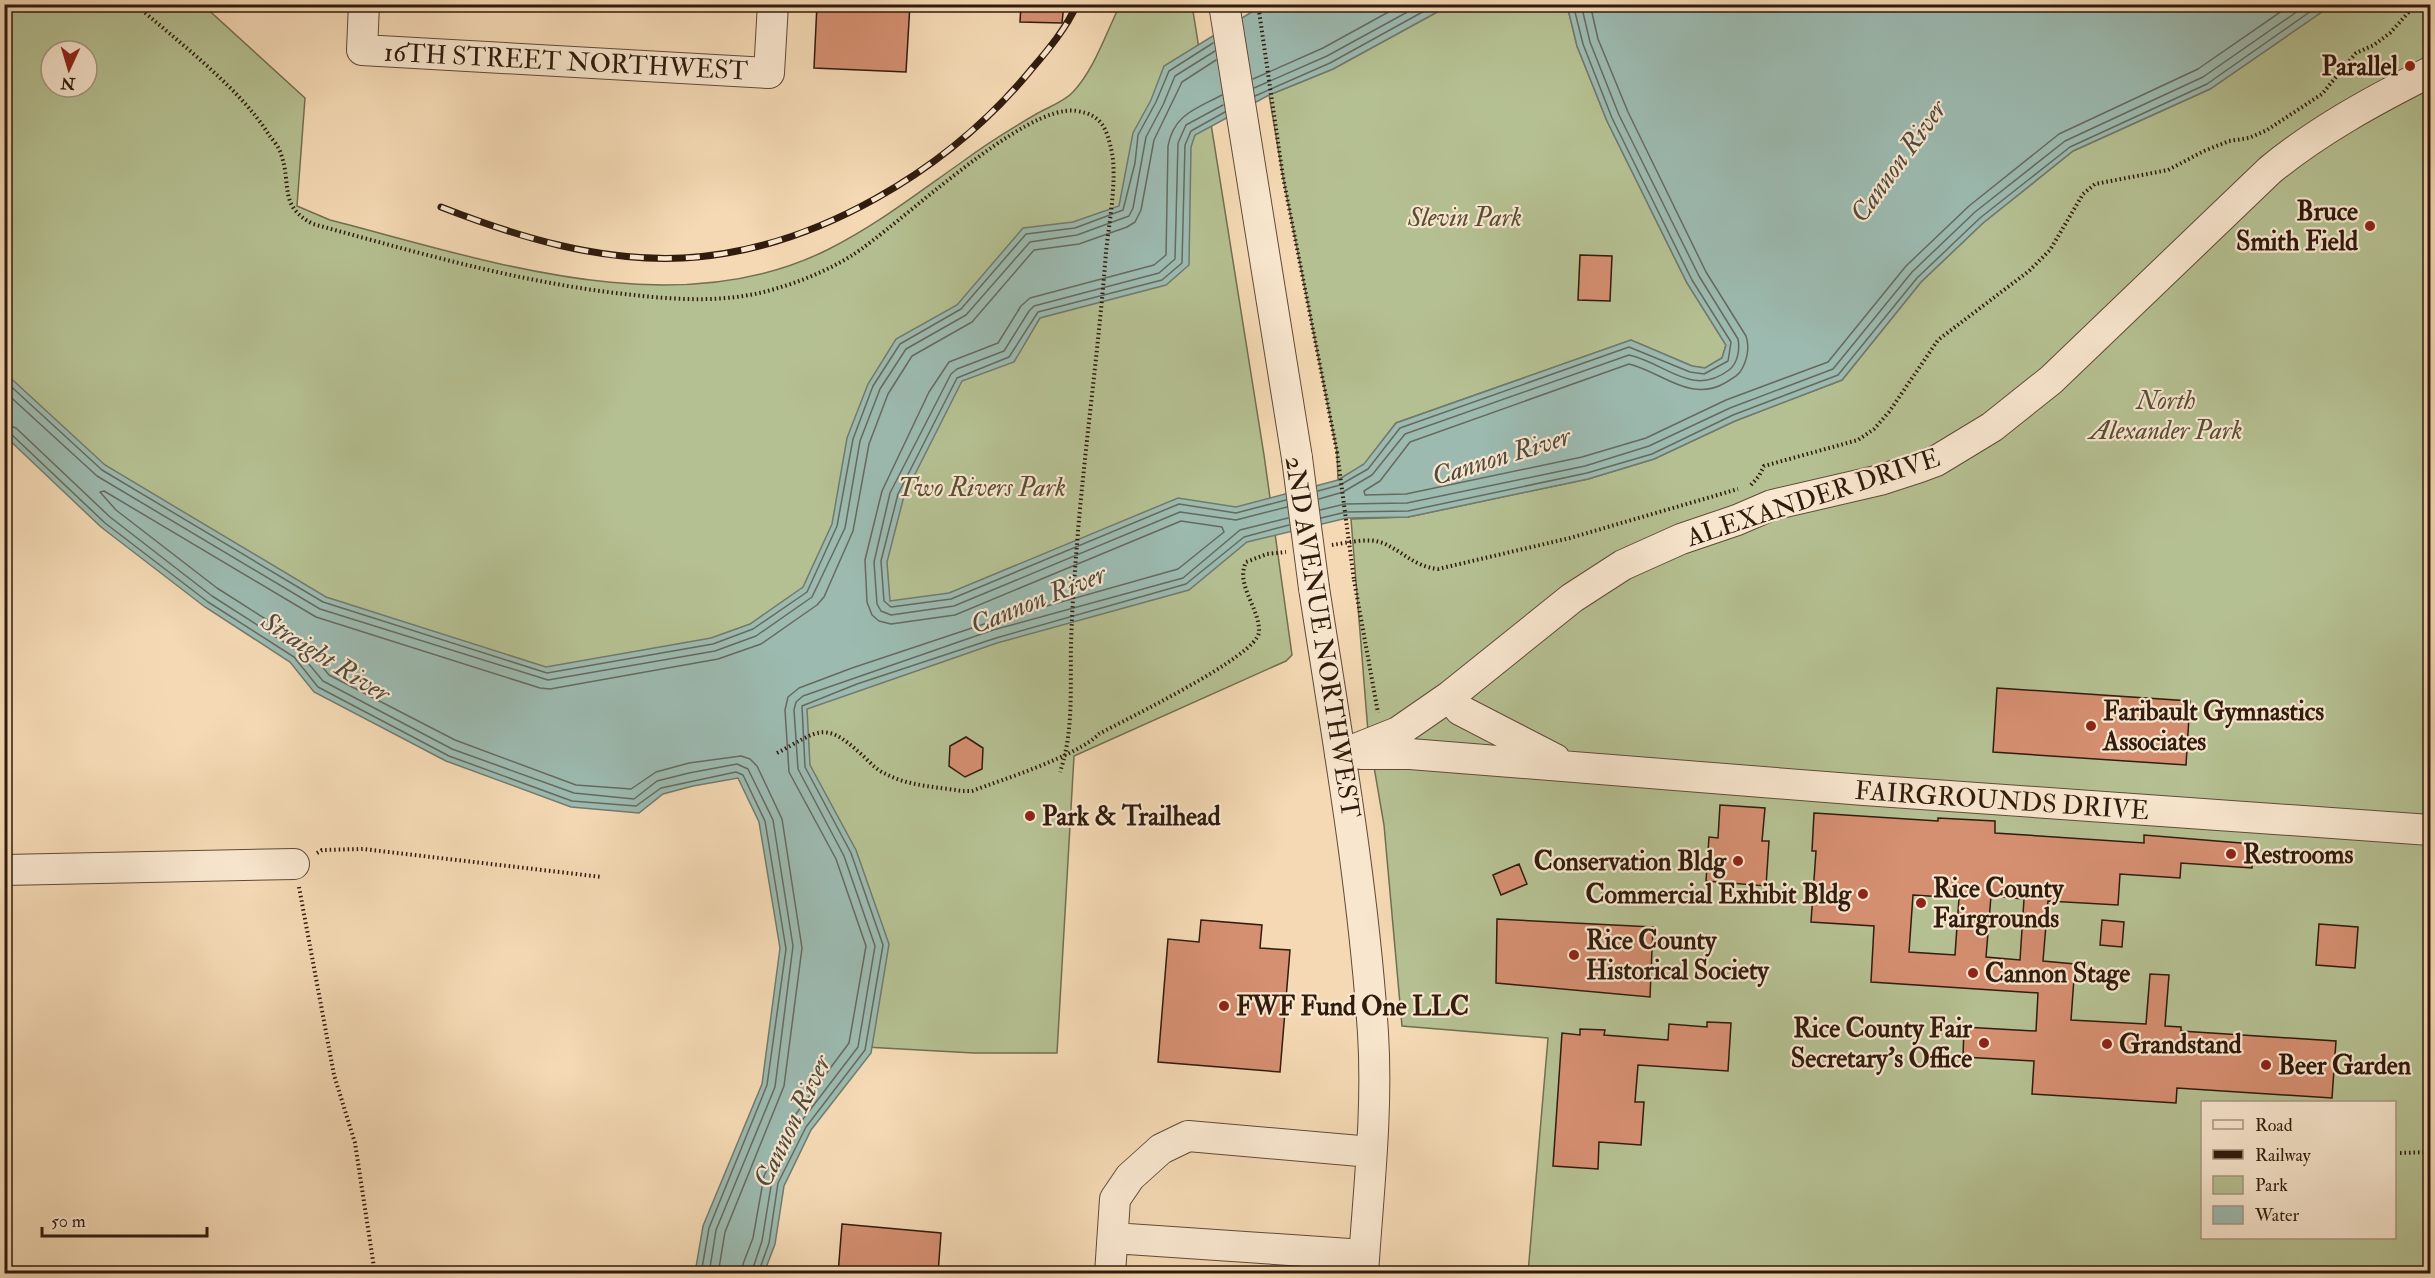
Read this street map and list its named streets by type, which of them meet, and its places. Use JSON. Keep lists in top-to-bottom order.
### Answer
{
  "streets": {
    "street": [
      "16TH STREET NORTHWEST",
      "ALEXANDER DRIVE",
      "2ND AVENUE NORTHWEST",
      "FAIRGROUNDS DRIVE"
    ]
  },
  "crossings": [
    ["ALEXANDER DRIVE", "2ND AVENUE NORTHWEST"],
    ["ALEXANDER DRIVE", "FAIRGROUNDS DRIVE"],
    ["2ND AVENUE NORTHWEST", "FAIRGROUNDS DRIVE"]
  ],
  "water": ["Cannon River", "Straight River"],
  "parks": ["Slevin Park", "North Alexander Park", "Two Rivers Park"],
  "places": [
    "Parallel",
    "Bruce Smith Field",
    "Faribault Gymnastics Associates",
    "Park & Trailhead",
    "Restrooms",
    "Conservation Bldg",
    "Commercial Exhibit Bldg",
    "Rice County Fairgrounds",
    "Rice County Historical Society",
    "Cannon Stage",
    "FWF Fund One LLC",
    "Rice County Fair Secretary's Office",
    "Grandstand",
    "Beer Garden"
  ],
  "legend": [
    "Road",
    "Railway",
    "Park",
    "Water"
  ],
  "scale_bar": "50 m",
  "north": "bottom"
}
